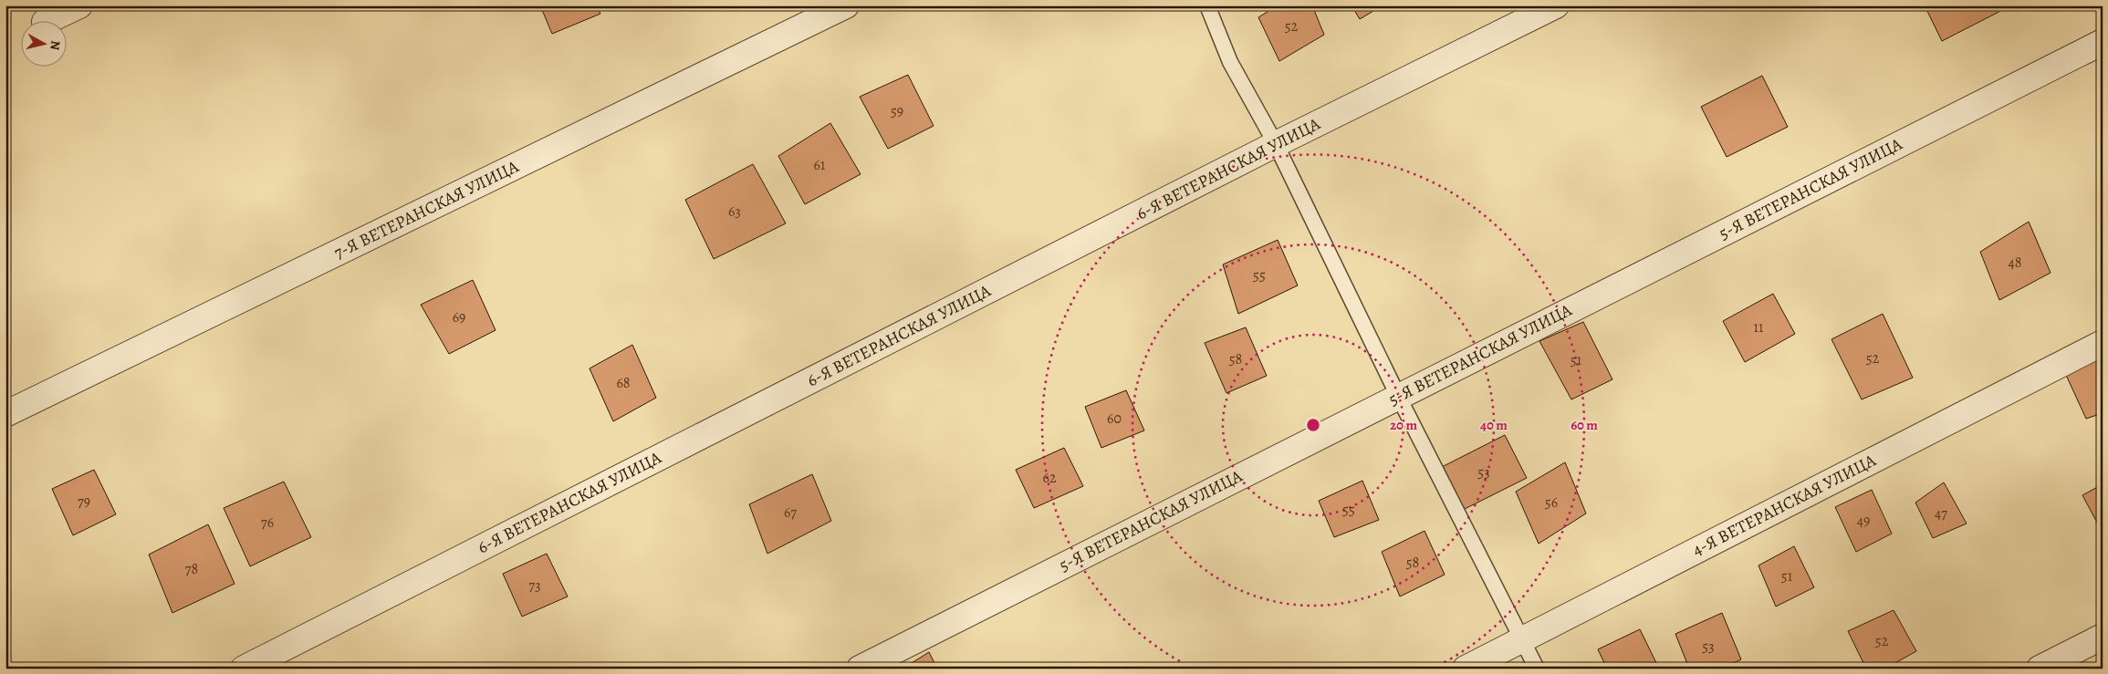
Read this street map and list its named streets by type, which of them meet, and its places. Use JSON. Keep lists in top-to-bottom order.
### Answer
{
  "streets": {
    "street": [
      "6-Я ВЕТЕРАНСКАЯ УЛИЦА",
      "5-Я ВЕТЕРАНСКАЯ УЛИЦА",
      "7-Я ВЕТЕРАНСКАЯ УЛИЦА",
      "4-Я ВЕТЕРАНСКАЯ УЛИЦА"
    ]
  },
  "house_numbers": [
    "52",
    "59",
    "61",
    "63",
    "48",
    "55",
    "69",
    "11",
    "52",
    "58",
    "51",
    "68",
    "60",
    "53",
    "62",
    "79",
    "56",
    "55",
    "67",
    "47",
    "49",
    "76",
    "58",
    "78",
    "51",
    "73",
    "52",
    "53"
  ],
  "north": "right",
  "rings": ["20 m", "40 m", "60 m"]
}
